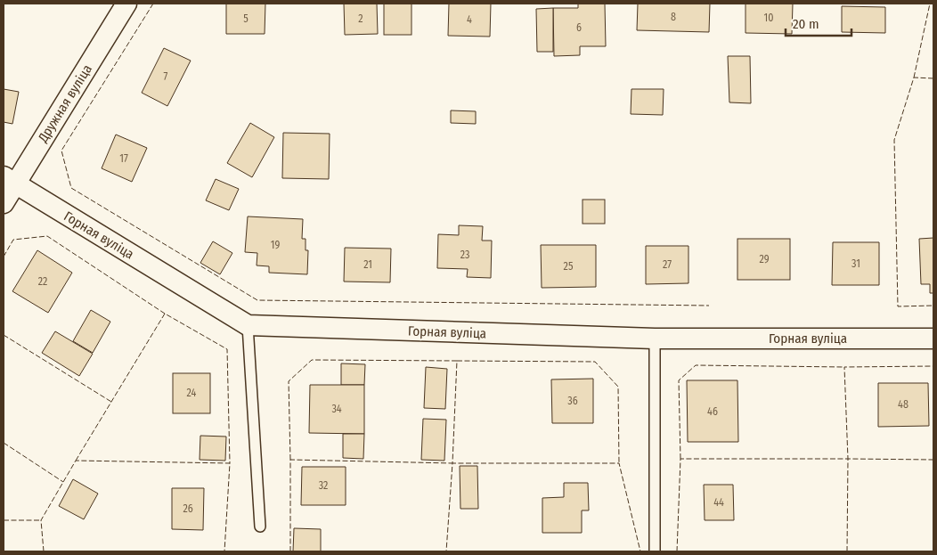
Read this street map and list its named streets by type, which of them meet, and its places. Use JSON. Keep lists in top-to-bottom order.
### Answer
{
  "streets": {
    "street": ["Дружная вуліца", "Горная вуліца"]
  },
  "crossings": [
    ["Дружная вуліца", "Горная вуліца"]
  ],
  "house_numbers": [
    "8",
    "10",
    "5",
    "2",
    "4",
    "6",
    "7",
    "17",
    "19",
    "23",
    "29",
    "31",
    "21",
    "27",
    "25",
    "22",
    "24",
    "36",
    "48",
    "34",
    "46",
    "32",
    "44",
    "26"
  ],
  "scale_bar": "20 m"
}
